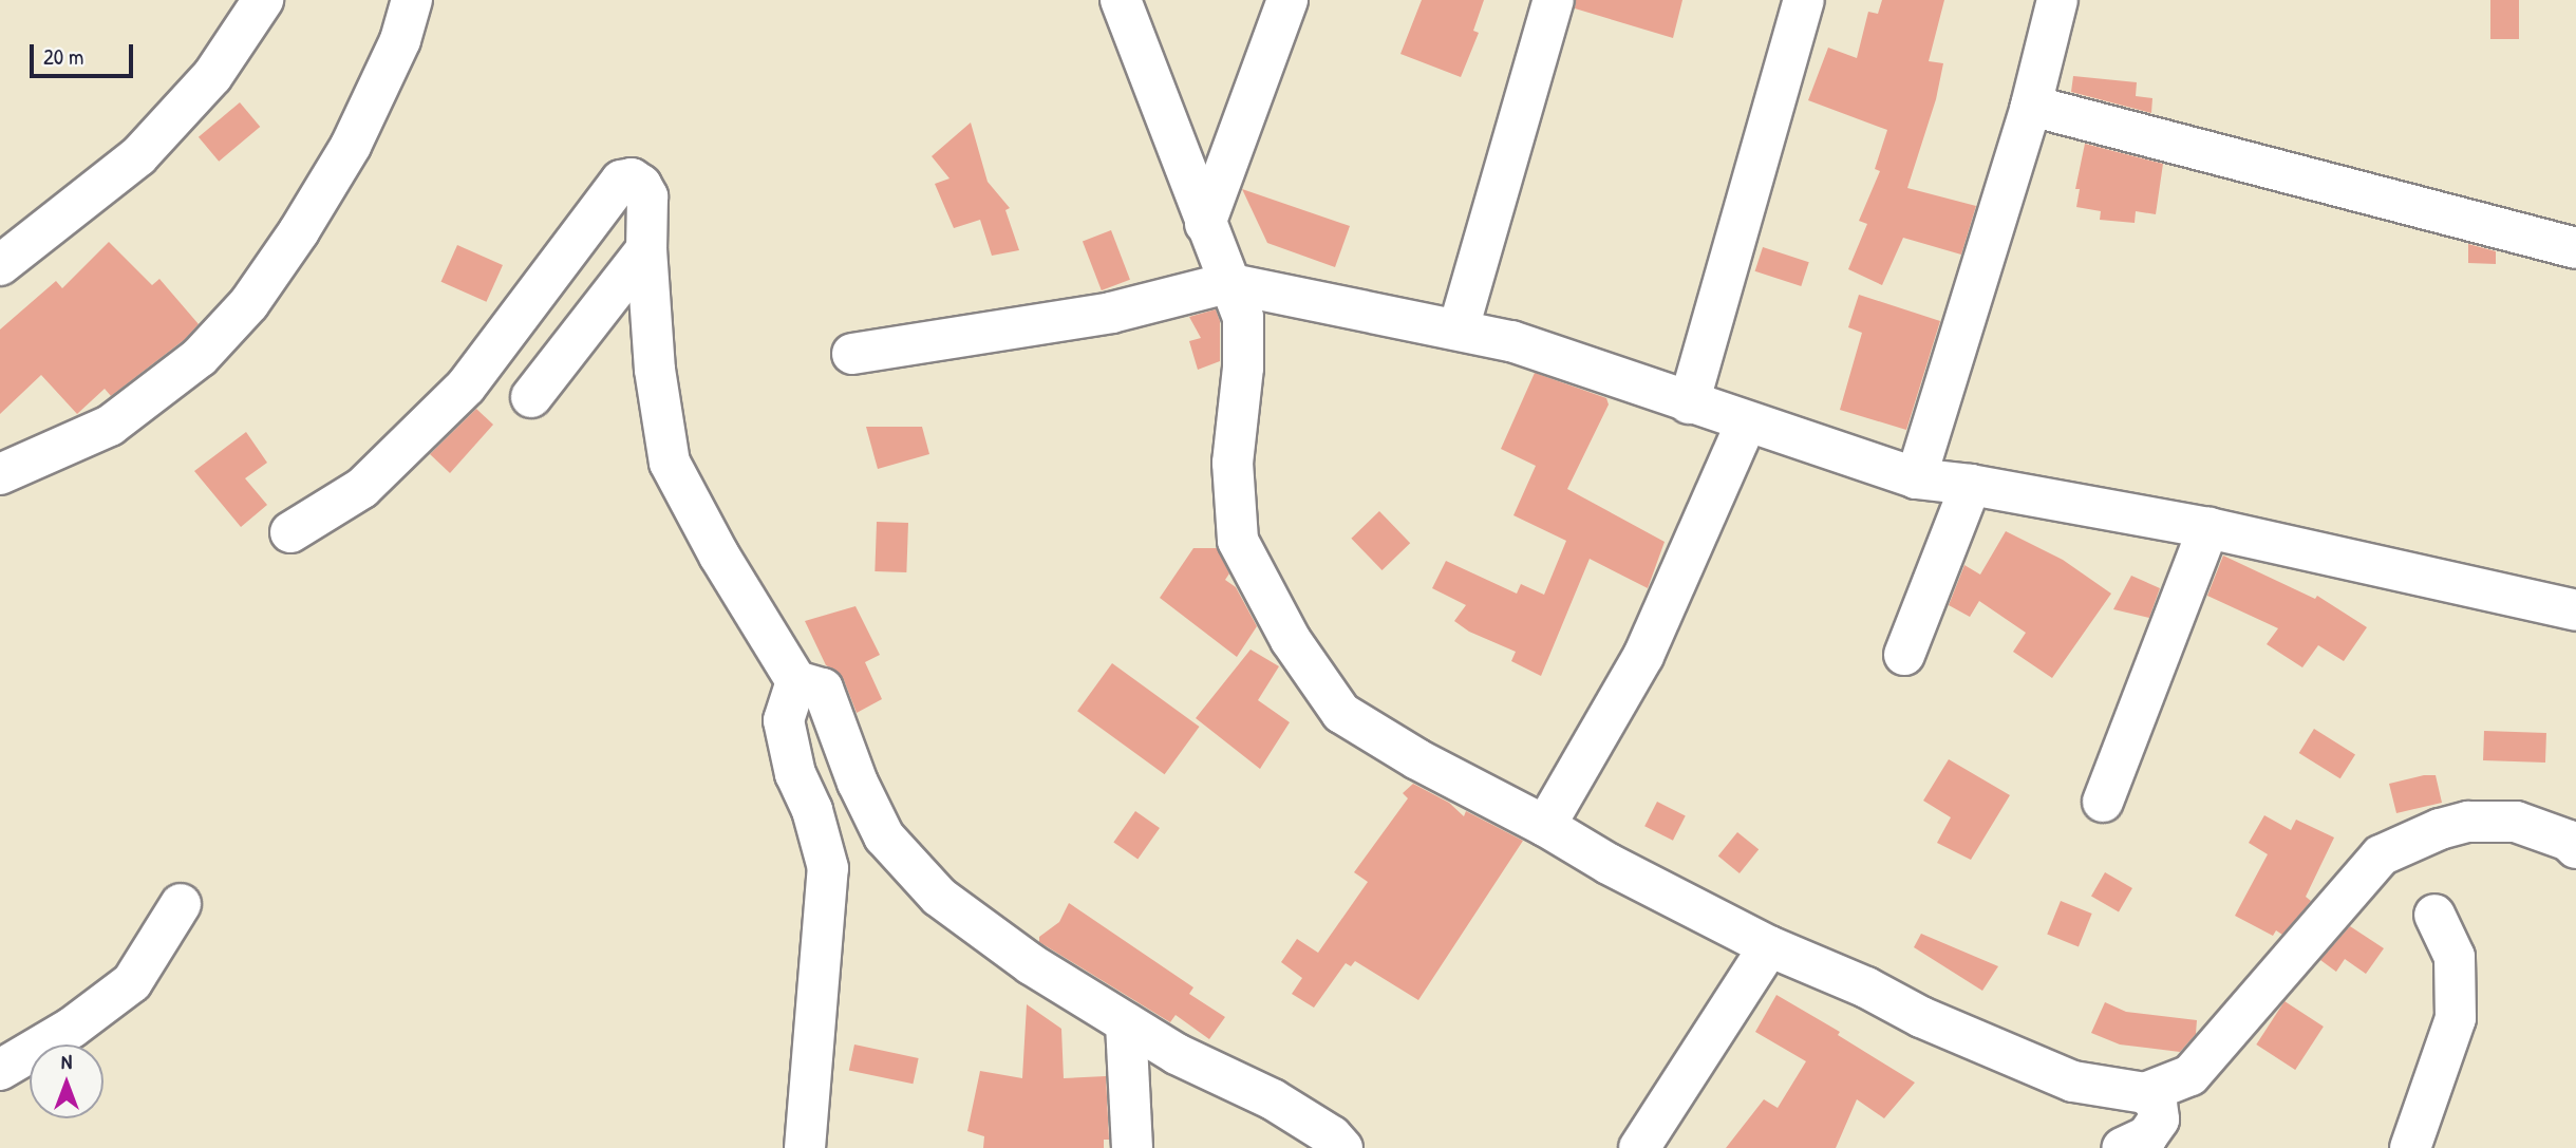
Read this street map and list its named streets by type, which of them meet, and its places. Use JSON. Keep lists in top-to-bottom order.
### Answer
{
  "scale_bar": "20 m",
  "north": "top"
}
